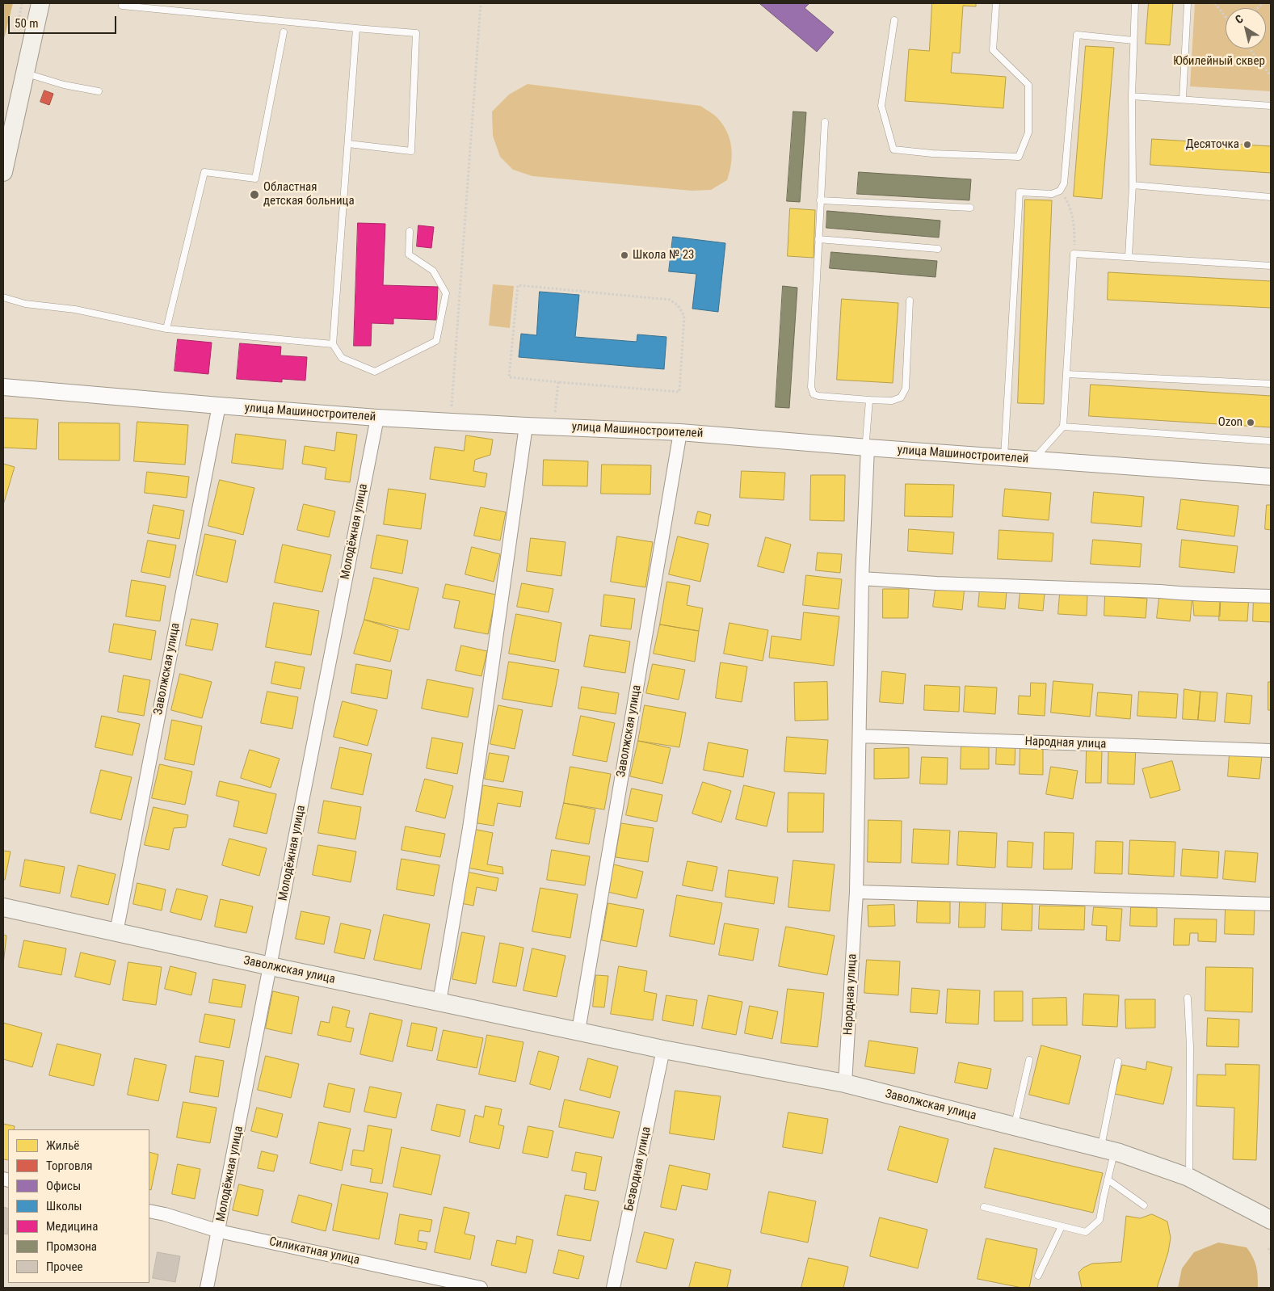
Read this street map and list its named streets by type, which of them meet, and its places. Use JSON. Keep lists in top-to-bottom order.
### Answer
{
  "streets": {
    "main road": ["Заволжская улица"],
    "street": [
      "улица Машиностроителей",
      "Молодёжная улица",
      "Народная улица",
      "Безводная улица",
      "Силикатная улица"
    ]
  },
  "crossings": [
    ["улица Машиностроителей", "Молодёжная улица"],
    ["улица Машиностроителей", "Заволжская улица"],
    ["улица Машиностроителей", "Народная улица"],
    ["Молодёжная улица", "Заволжская улица"],
    ["Молодёжная улица", "Силикатная улица"],
    ["Заволжская улица", "Народная улица"],
    ["Заволжская улица", "Безводная улица"]
  ],
  "parks": ["Юбилейный сквер"],
  "places": [
    "Десяточка",
    "Областная детская больница",
    "Школа № 23",
    "Ozon"
  ],
  "legend": [
    "Жильё",
    "Торговля",
    "Офисы",
    "Школы",
    "Медицина",
    "Промзона",
    "Прочее"
  ],
  "scale_bar": "50 m",
  "north": "top left"
}
